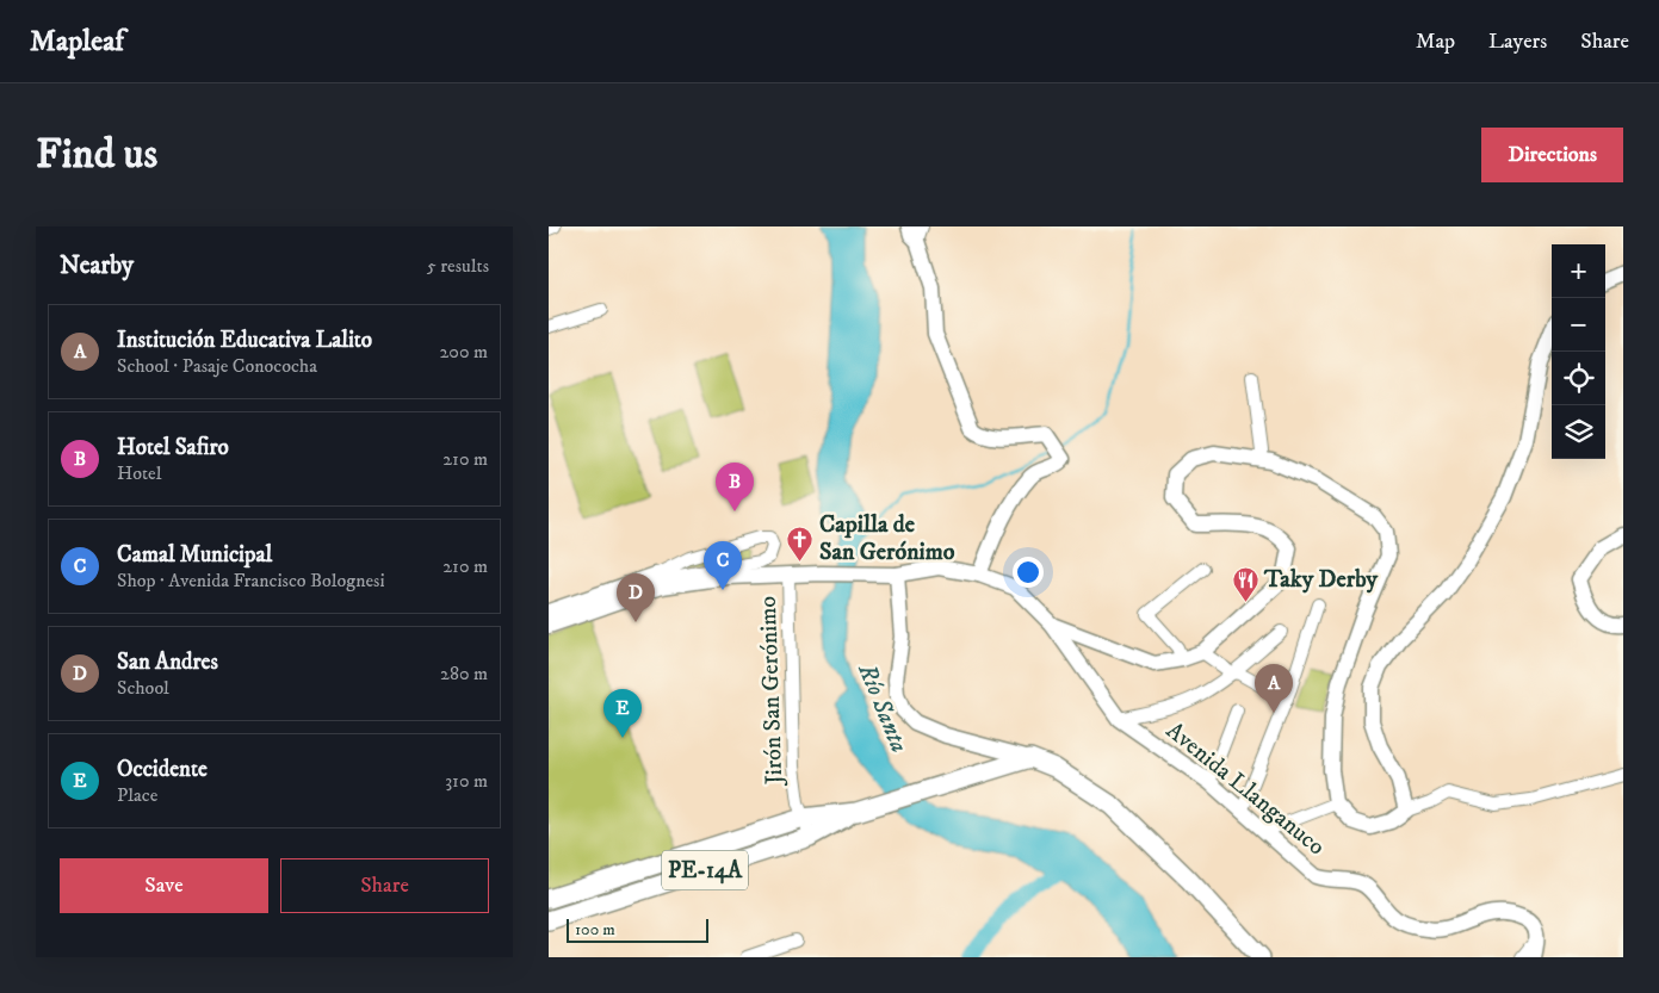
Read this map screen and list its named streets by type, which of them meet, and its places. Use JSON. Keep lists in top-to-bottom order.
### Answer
{
  "streets": {
    "highway": ["PE-14A"],
    "main road": ["Avenida Llanganuco"],
    "street": ["Jirón San Gerónimo"]
  },
  "crossings": [
    ["Jirón San Gerónimo", "PE-14A"]
  ],
  "water": ["Río Santa"],
  "places": {
    "church": ["Capilla de San Gerónimo"],
    "restaurant": ["Taky Derby"]
  },
  "scale_bar": "100 m",
  "page": {
    "header": "Mapleaf",
    "nav": ["Map", "Layers", "Share"],
    "buttons": [
      "Directions",
      ["Save", "Share"]
    ],
    "title": "Find us",
    "heading": ["Nearby", "5 results"],
    "map_buttons": ["+", "−"],
    "list": [
      {
        "mark": "A",
        "name": "Institución Educativa Lalito",
        "note": "School · Pasaje Conococha",
        "value": "200 m"
      },
      {
        "mark": "B",
        "name": "Hotel Safiro",
        "note": "Hotel",
        "value": "210 m"
      },
      {
        "mark": "C",
        "name": "Camal Municipal",
        "note": "Shop · Avenida Francisco Bolognesi",
        "value": "210 m"
      },
      {
        "mark": "D",
        "name": "San Andres",
        "note": "School",
        "value": "280 m"
      },
      {
        "mark": "E",
        "name": "Occidente",
        "note": "Place",
        "value": "310 m"
      }
    ],
    "pins": [
      "B",
      "C",
      "D",
      "A",
      "E"
    ],
    "scale": "100 m"
  }
}
